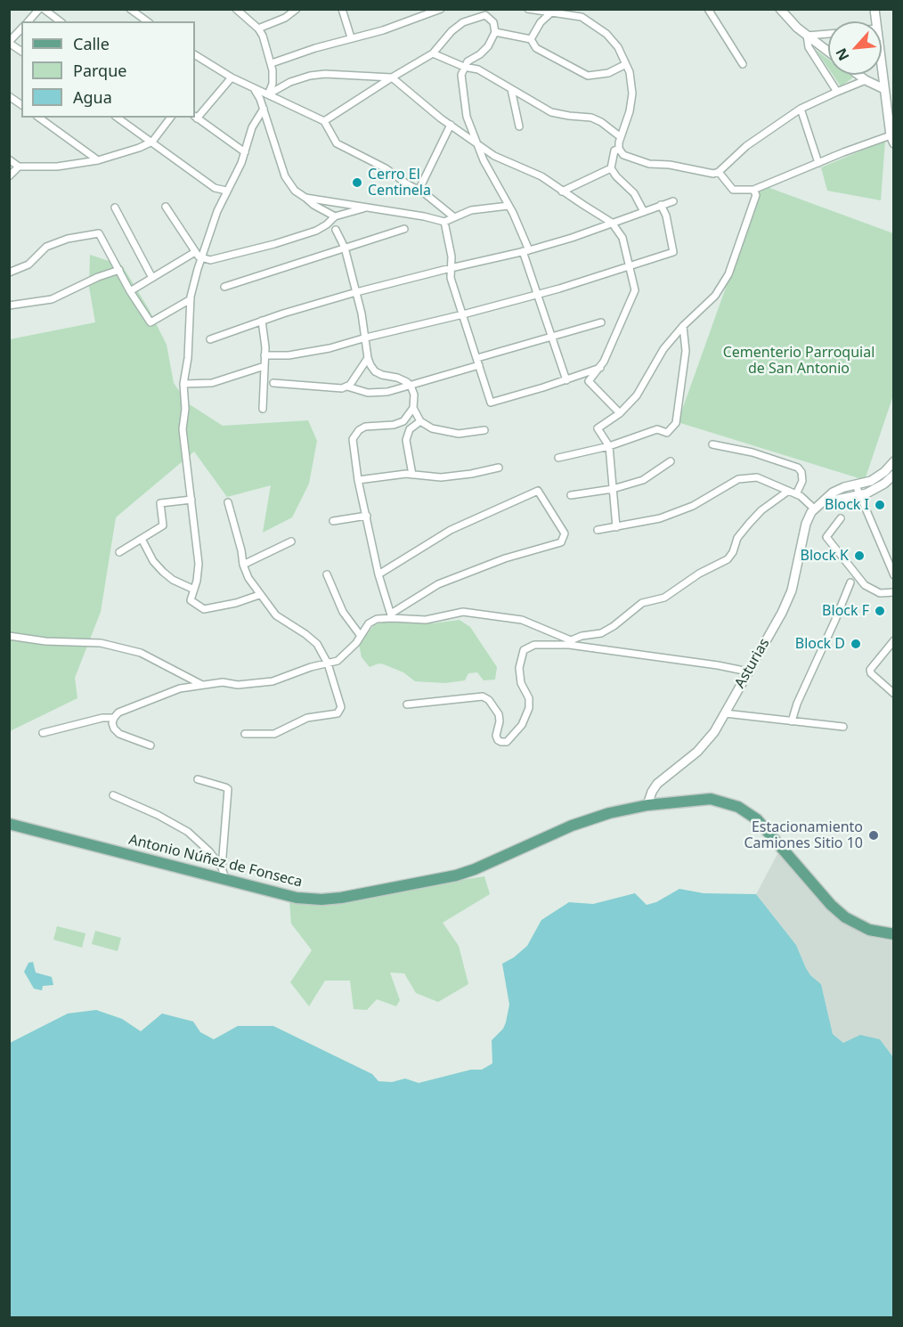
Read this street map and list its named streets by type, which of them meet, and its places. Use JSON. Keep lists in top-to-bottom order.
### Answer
{
  "streets": {
    "main road": ["Antonio Núñez de Fonseca"],
    "street": ["Asturias"]
  },
  "crossings": [
    ["Asturias", "Antonio Núñez de Fonseca"]
  ],
  "parks": ["Cementerio Parroquial de San Antonio"],
  "places": [
    "Cerro El Centinela",
    "Block I",
    "Block K",
    "Block F",
    "Block D",
    "Estacionamiento Camiones Sitio 10"
  ],
  "legend": ["Calle", "Parque", "Agua"],
  "north": "bottom left"
}
